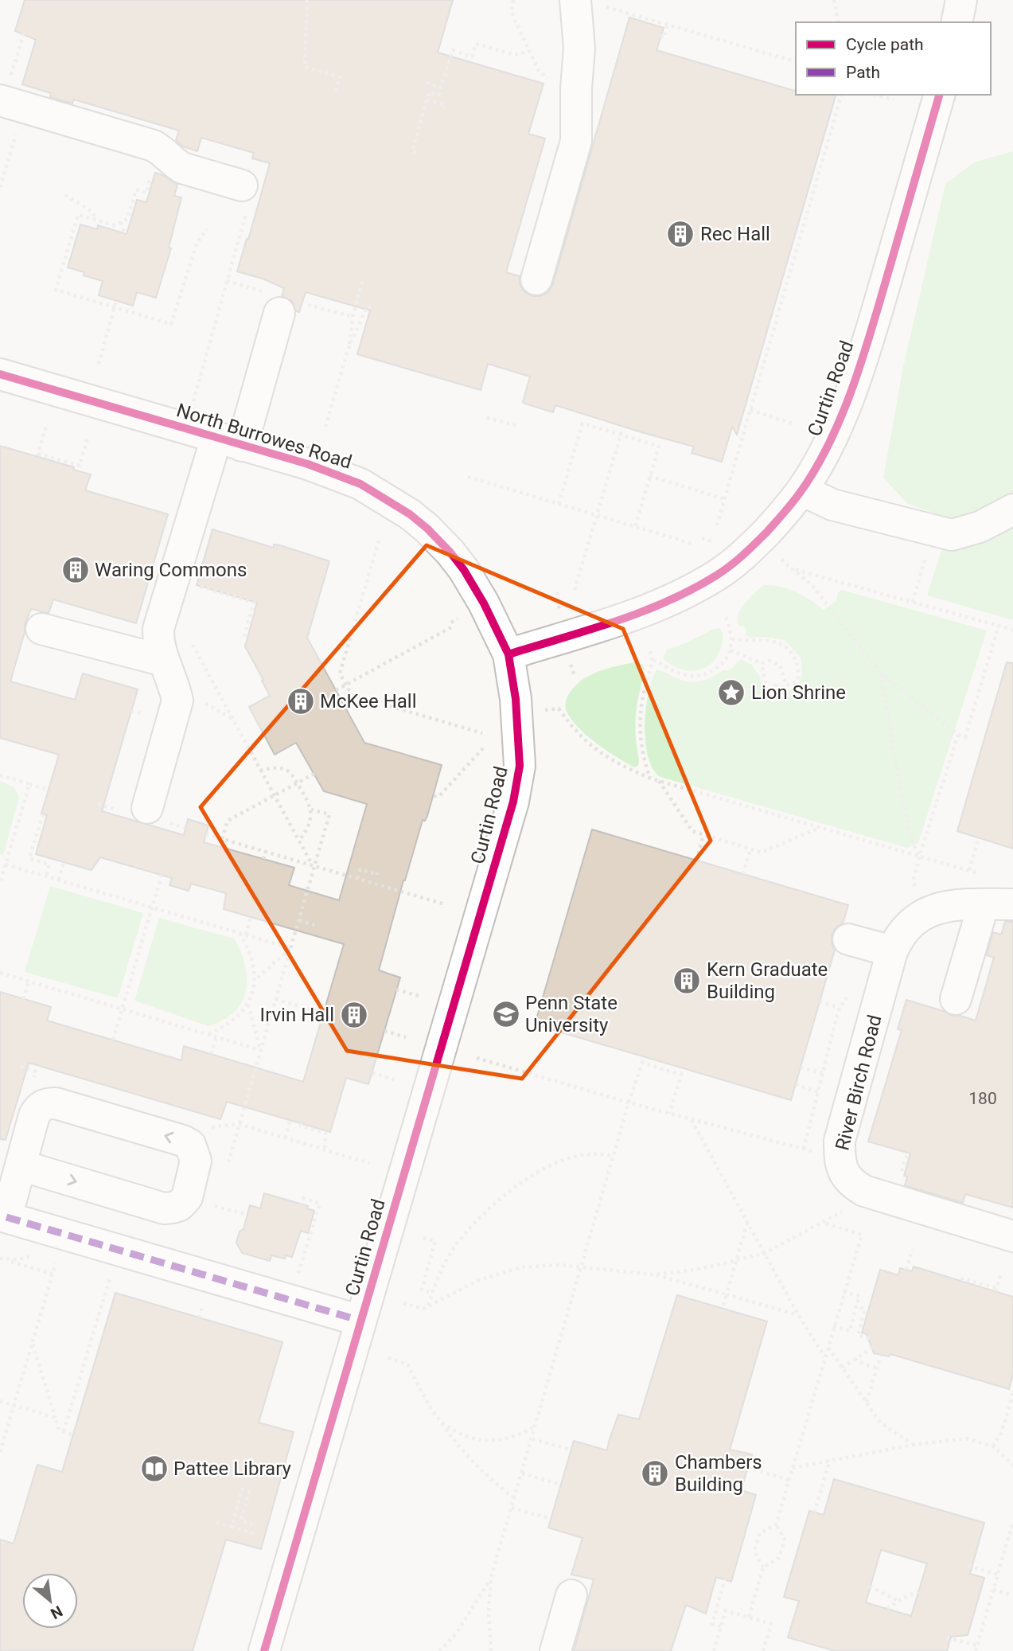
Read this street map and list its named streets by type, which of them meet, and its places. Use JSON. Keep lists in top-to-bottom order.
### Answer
{
  "streets": {
    "street": ["Curtin Road", "North Burrowes Road", "River Birch Road"]
  },
  "crossings": [
    ["Curtin Road", "North Burrowes Road"]
  ],
  "places": {
    "building": [
      "Rec Hall",
      "Waring Commons",
      "McKee Hall",
      "Kern Graduate Building",
      "Irvin Hall",
      "Chambers Building"
    ],
    "place": ["Lion Shrine"],
    "school or university": ["Penn State University"],
    "library": ["Pattee Library"]
  },
  "house_numbers": ["180"],
  "legend": ["Cycle path", "Path"],
  "north": "bottom right"
}
